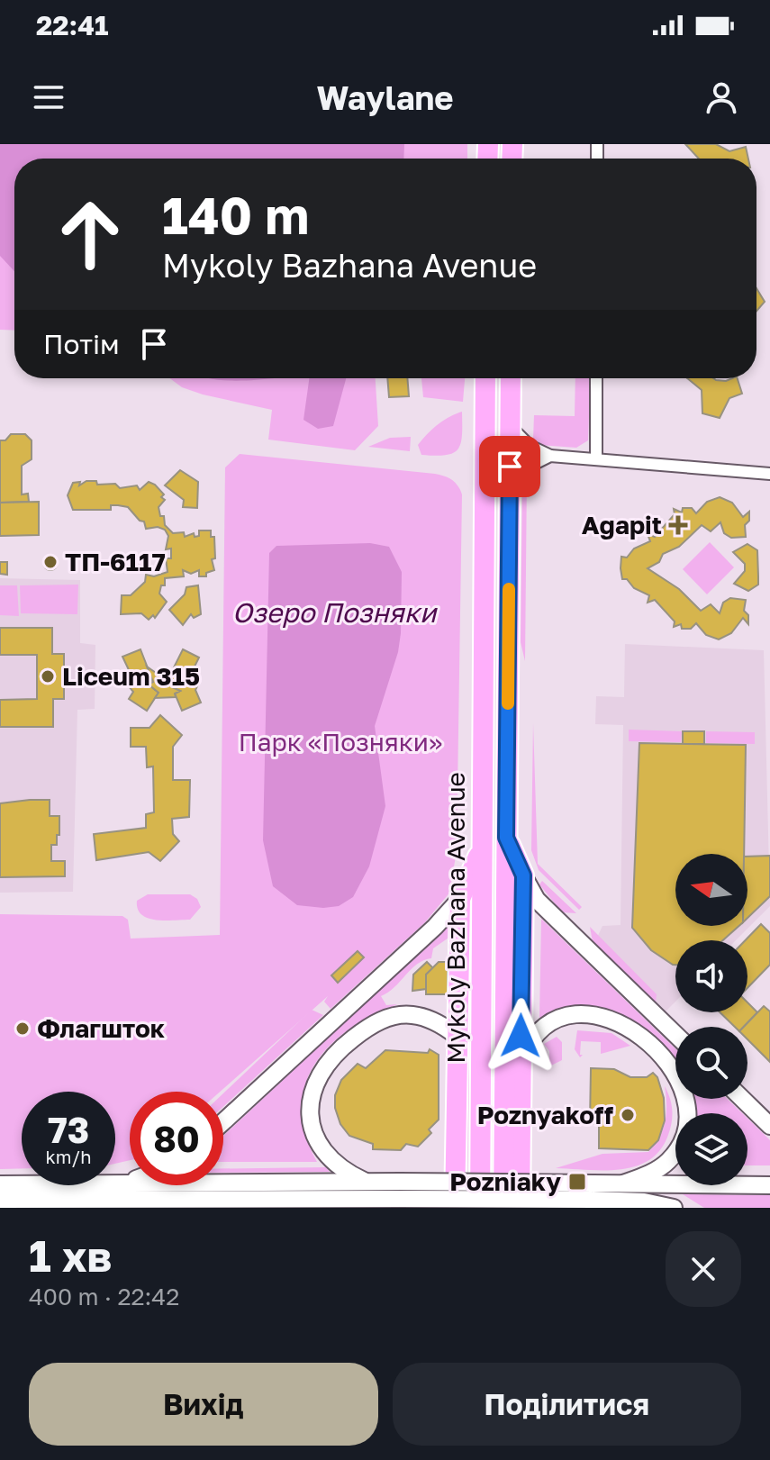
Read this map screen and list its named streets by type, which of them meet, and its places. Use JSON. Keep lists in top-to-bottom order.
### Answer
{
  "streets": {
    "highway": ["Mykoly Bazhana Avenue"]
  },
  "water": ["Озеро Позняки"],
  "parks": ["Парк «Позняки»"],
  "places": {
    "health": ["Agapit"],
    "other": [
      "ТП-6117",
      "Liceum 315",
      "Флагшток",
      "Poznyakoff"
    ],
    "transit": ["Pozniaky"]
  },
  "north": "left",
  "page": {
    "status": "22:41",
    "header": "Waylane",
    "turn": ["140 m", "Mykoly Bazhana Avenue"],
    "then": "Потім",
    "speed": "73 km/h",
    "limit": "80",
    "heading": ["1 хв", "400 m · 22:42"],
    "buttons": ["Вихід", "Поділитися"]
  }
}
